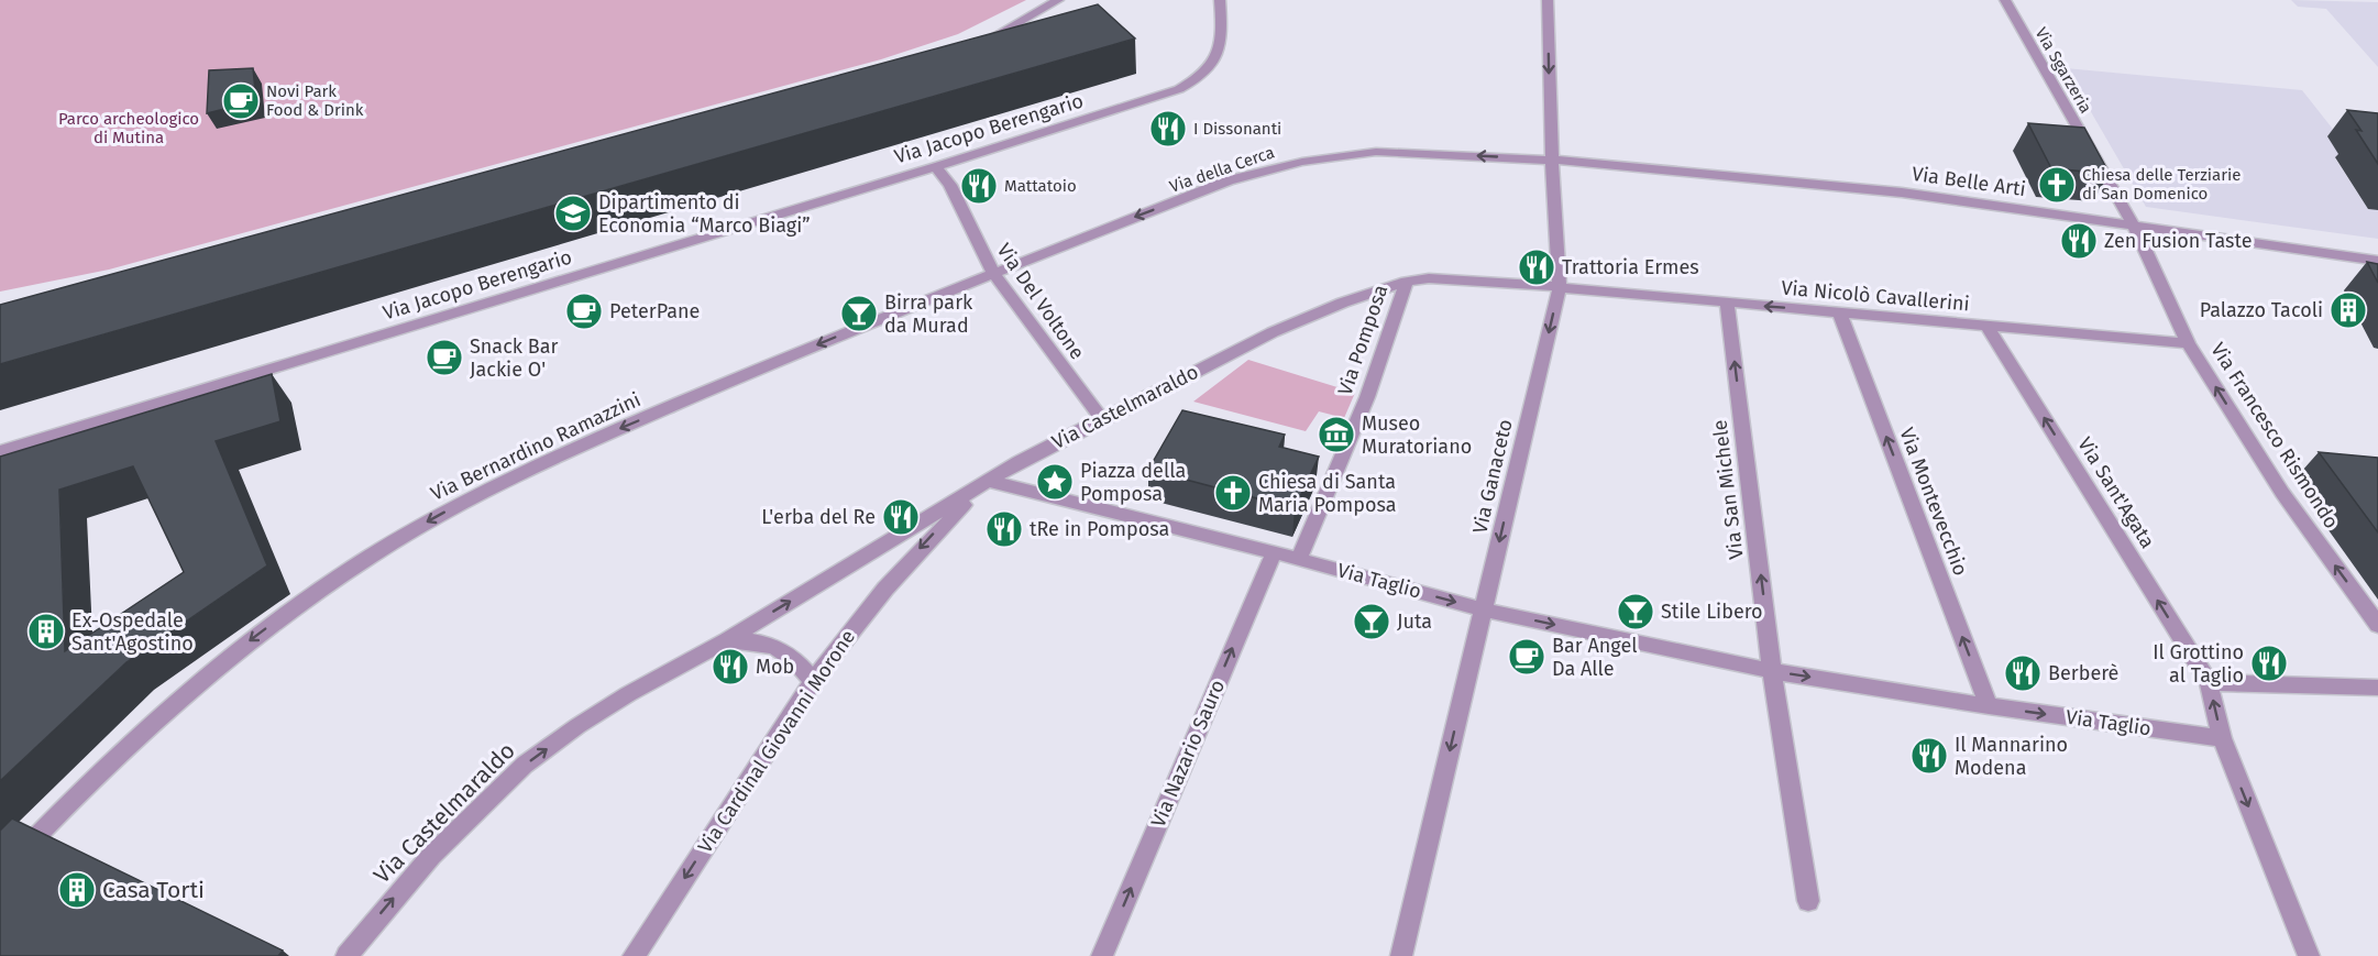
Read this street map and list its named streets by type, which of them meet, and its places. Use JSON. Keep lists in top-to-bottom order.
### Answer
{
  "streets": {
    "street": [
      "Via Sgarzeria",
      "Via Jacopo Berengario",
      "Via della Cerca",
      "Via Belle Arti",
      "Via Nicolò Cavallerini",
      "Via Del Voltone",
      "Via Pomposa",
      "Via Castelmaraldo",
      "Via Francesco Rismondo",
      "Via Bernardino Ramazzini",
      "Via Ganaceto",
      "Via San Michele",
      "Via Sant'Agata",
      "Via Montevecchio",
      "Via Taglio",
      "Via Cardinal Giovanni Morone",
      "Via Nazario Sauro"
    ]
  },
  "crossings": [
    ["Via Sgarzeria", "Via Belle Arti"],
    ["Via Sgarzeria", "Via Francesco Rismondo"],
    ["Via Jacopo Berengario", "Via Del Voltone"],
    ["Via della Cerca", "Via Belle Arti"],
    ["Via della Cerca", "Via Del Voltone"],
    ["Via della Cerca", "Via Bernardino Ramazzini"],
    ["Via della Cerca", "Via Ganaceto"],
    ["Via Belle Arti", "Via Francesco Rismondo"],
    ["Via Belle Arti", "Via Ganaceto"],
    ["Via Nicolò Cavallerini", "Via Castelmaraldo"],
    ["Via Nicolò Cavallerini", "Via Francesco Rismondo"],
    ["Via Nicolò Cavallerini", "Via Ganaceto"],
    ["Via Nicolò Cavallerini", "Via San Michele"],
    ["Via Nicolò Cavallerini", "Via Sant'Agata"],
    ["Via Nicolò Cavallerini", "Via Montevecchio"],
    ["Via Del Voltone", "Via Castelmaraldo"],
    ["Via Del Voltone", "Via Bernardino Ramazzini"],
    ["Via Pomposa", "Via Castelmaraldo"],
    ["Via Pomposa", "Via Taglio"],
    ["Via Castelmaraldo", "Via Ganaceto"],
    ["Via Castelmaraldo", "Via Taglio"],
    ["Via Castelmaraldo", "Via Cardinal Giovanni Morone"],
    ["Via Ganaceto", "Via Taglio"],
    ["Via San Michele", "Via Taglio"],
    ["Via Montevecchio", "Via Taglio"],
    ["Via Taglio", "Via Cardinal Giovanni Morone"],
    ["Via Taglio", "Via Nazario Sauro"]
  ],
  "one_way": [
    "Via della Cerca",
    "Via Castelmaraldo",
    "Via Francesco Rismondo",
    "Via Bernardino Ramazzini",
    "Via Ganaceto",
    "Via San Michele",
    "Via Sant'Agata",
    "Via Montevecchio",
    "Via Taglio",
    "Via Cardinal Giovanni Morone",
    "Via Nazario Sauro"
  ],
  "parks": ["Parco archeologico di Mutina"],
  "places": {
    "cafe": [
      "Novi Park Food & Drink",
      "PeterPane",
      "Snack Bar Jackie O'",
      "Bar Angel Da Alle"
    ],
    "restaurant": [
      "I Dissonanti",
      "Mattatoio",
      "Zen Fusion Taste",
      "Trattoria Ermes",
      "L'erba del Re",
      "tRe in Pomposa",
      "Il Grottino al Taglio",
      "Mob",
      "Berberè",
      "Il Mannarino Modena"
    ],
    "church": ["Chiesa delle Terziarie di San Domenico", "Chiesa di Santa Maria Pomposa"],
    "school or university": ["Dipartimento di Economia “Marco Biagi”"],
    "building": ["Palazzo Tacoli", "Ex-Ospedale Sant'Agostino", "Casa Torti"],
    "bar": ["Birra park da Murad", "Stile Libero", "Juta"],
    "museum": ["Museo Muratoriano"],
    "place": ["Piazza della Pomposa"]
  }
}
